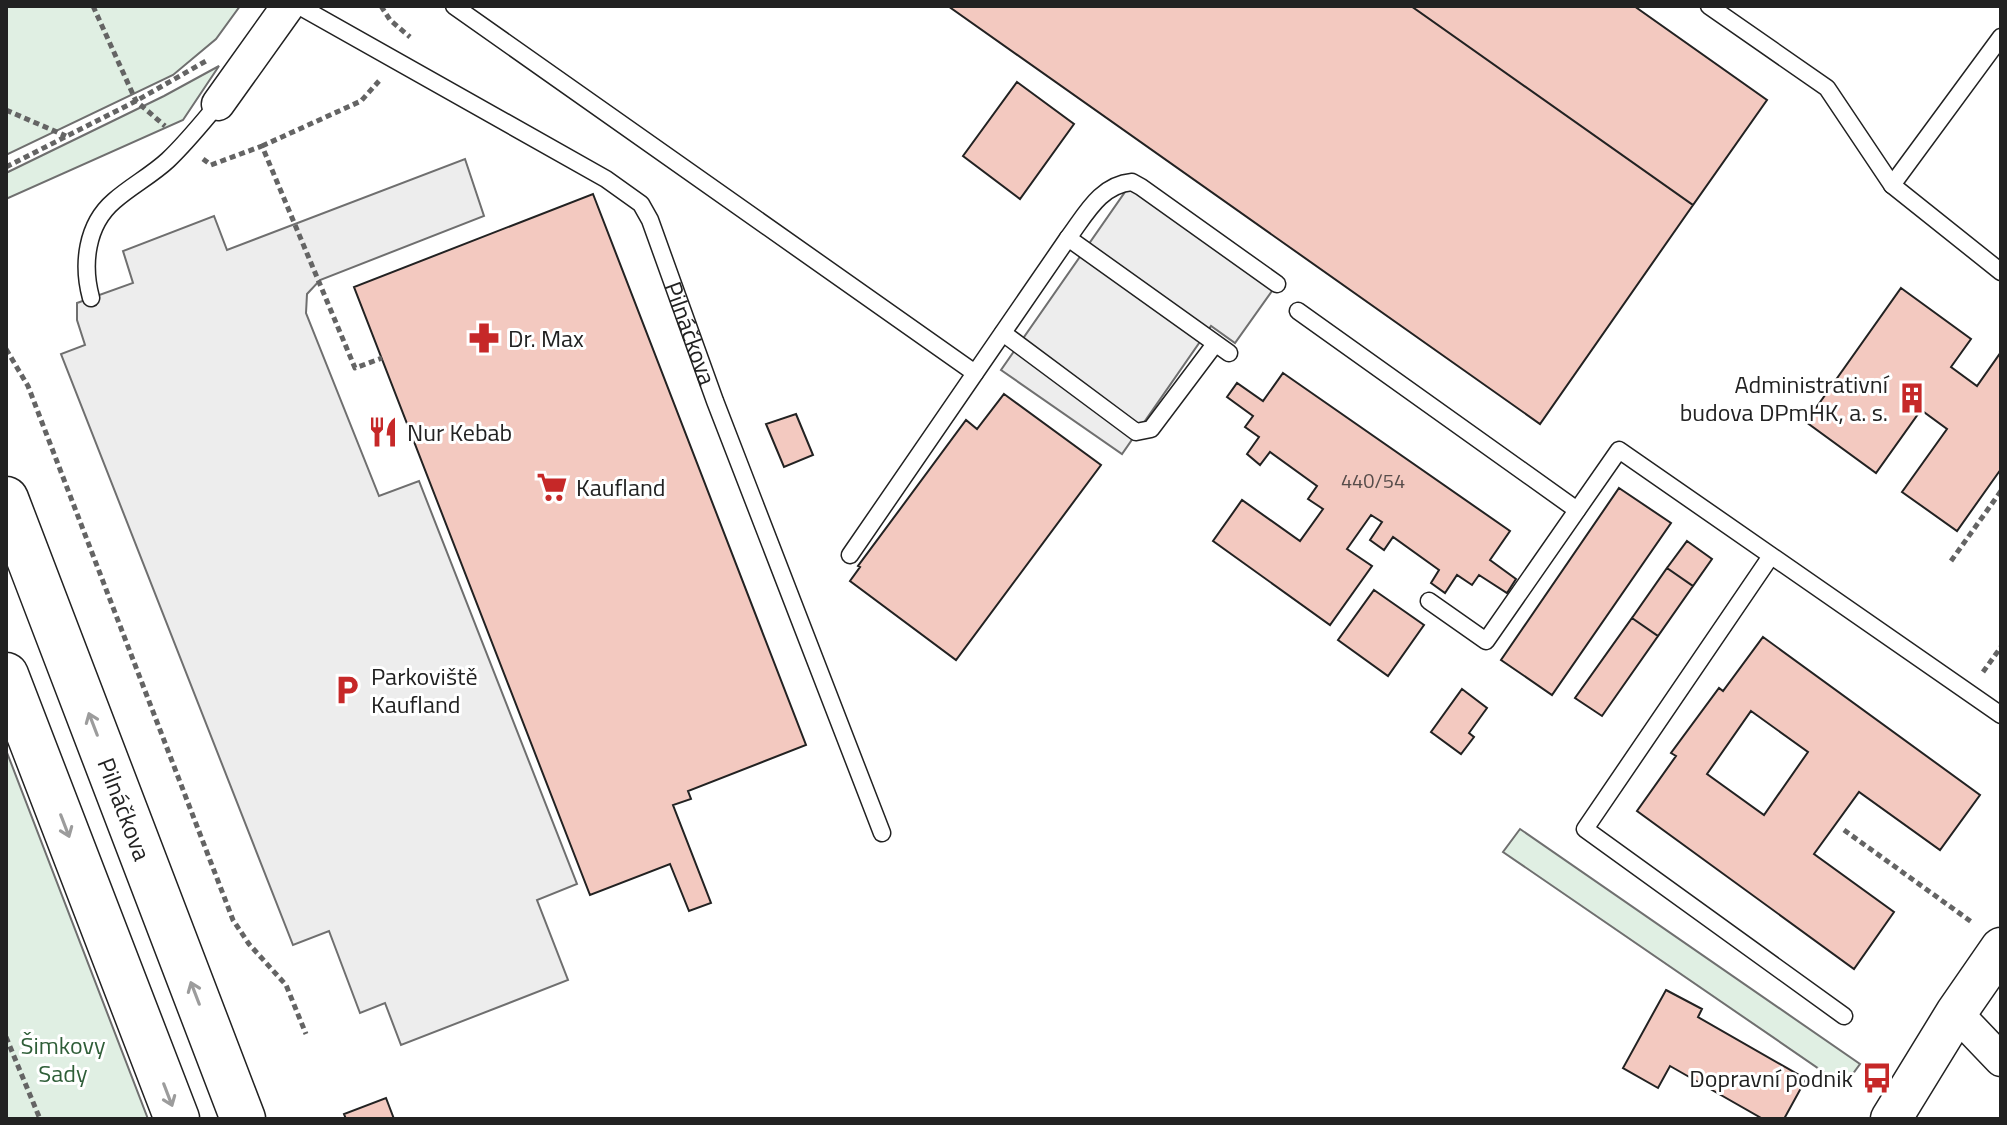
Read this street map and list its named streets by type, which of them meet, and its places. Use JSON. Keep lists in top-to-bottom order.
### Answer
{
  "streets": {
    "main road": ["Pilnáčkova"]
  },
  "one_way": ["Pilnáčkova"],
  "parks": ["Šimkovy Sady"],
  "places": {
    "pharmacy": ["Dr. Max"],
    "building": ["Administrativní budova DPmHK, a. s."],
    "restaurant": ["Nur Kebab"],
    "supermarket": ["Kaufland"],
    "parking": ["Parkoviště Kaufland"],
    "bus stop": ["Dopravní podnik"]
  },
  "house_numbers": ["440/54"]
}
